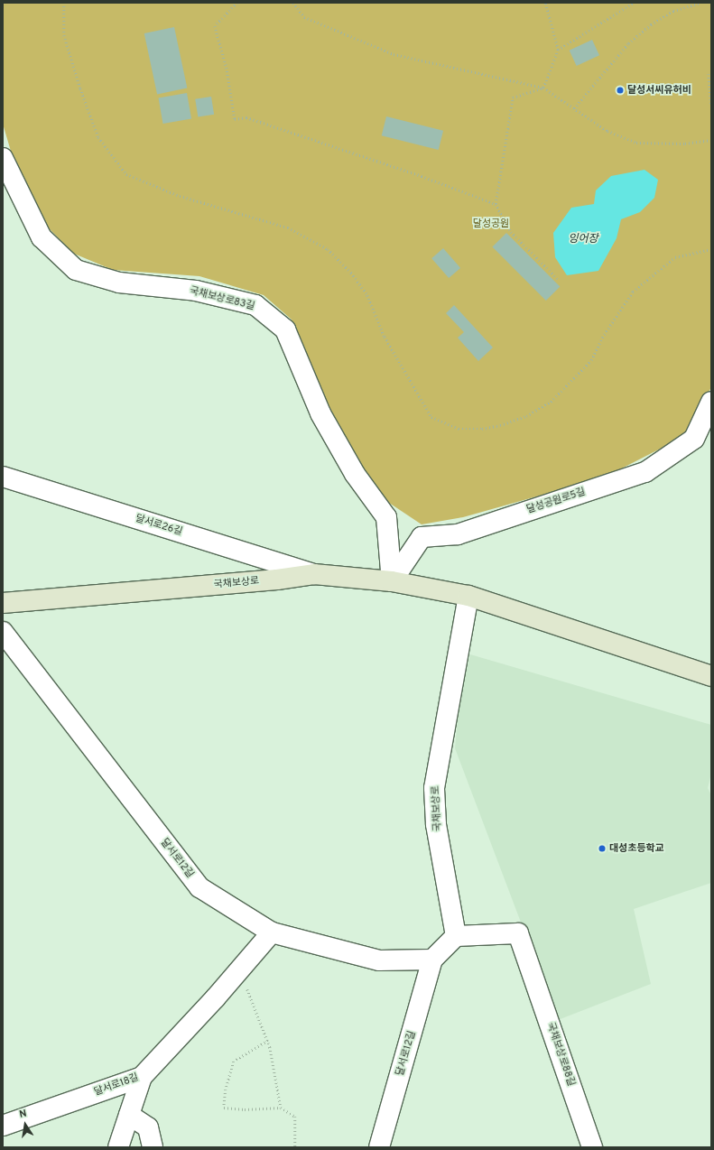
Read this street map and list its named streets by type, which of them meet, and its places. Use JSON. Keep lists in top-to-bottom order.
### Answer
{
  "streets": {
    "main road": ["국채보상로"],
    "street": [
      "국채보상로83길",
      "달성공원로5길",
      "달서로26길",
      "달서로12길",
      "국채보상로88길",
      "달서로18길"
    ]
  },
  "crossings": [
    ["국채보상로83길", "달성공원로5길"],
    ["국채보상로83길", "국채보상로"],
    ["달성공원로5길", "국채보상로"],
    ["달서로26길", "국채보상로"],
    ["국채보상로", "달서로12길"],
    ["국채보상로", "국채보상로88길"],
    ["달서로12길", "국채보상로88길"],
    ["달서로12길", "달서로18길"]
  ],
  "water": ["잉어장"],
  "parks": ["달성공원"],
  "places": ["달성서씨유허비", "대성초등학교"],
  "north": "top"
}
